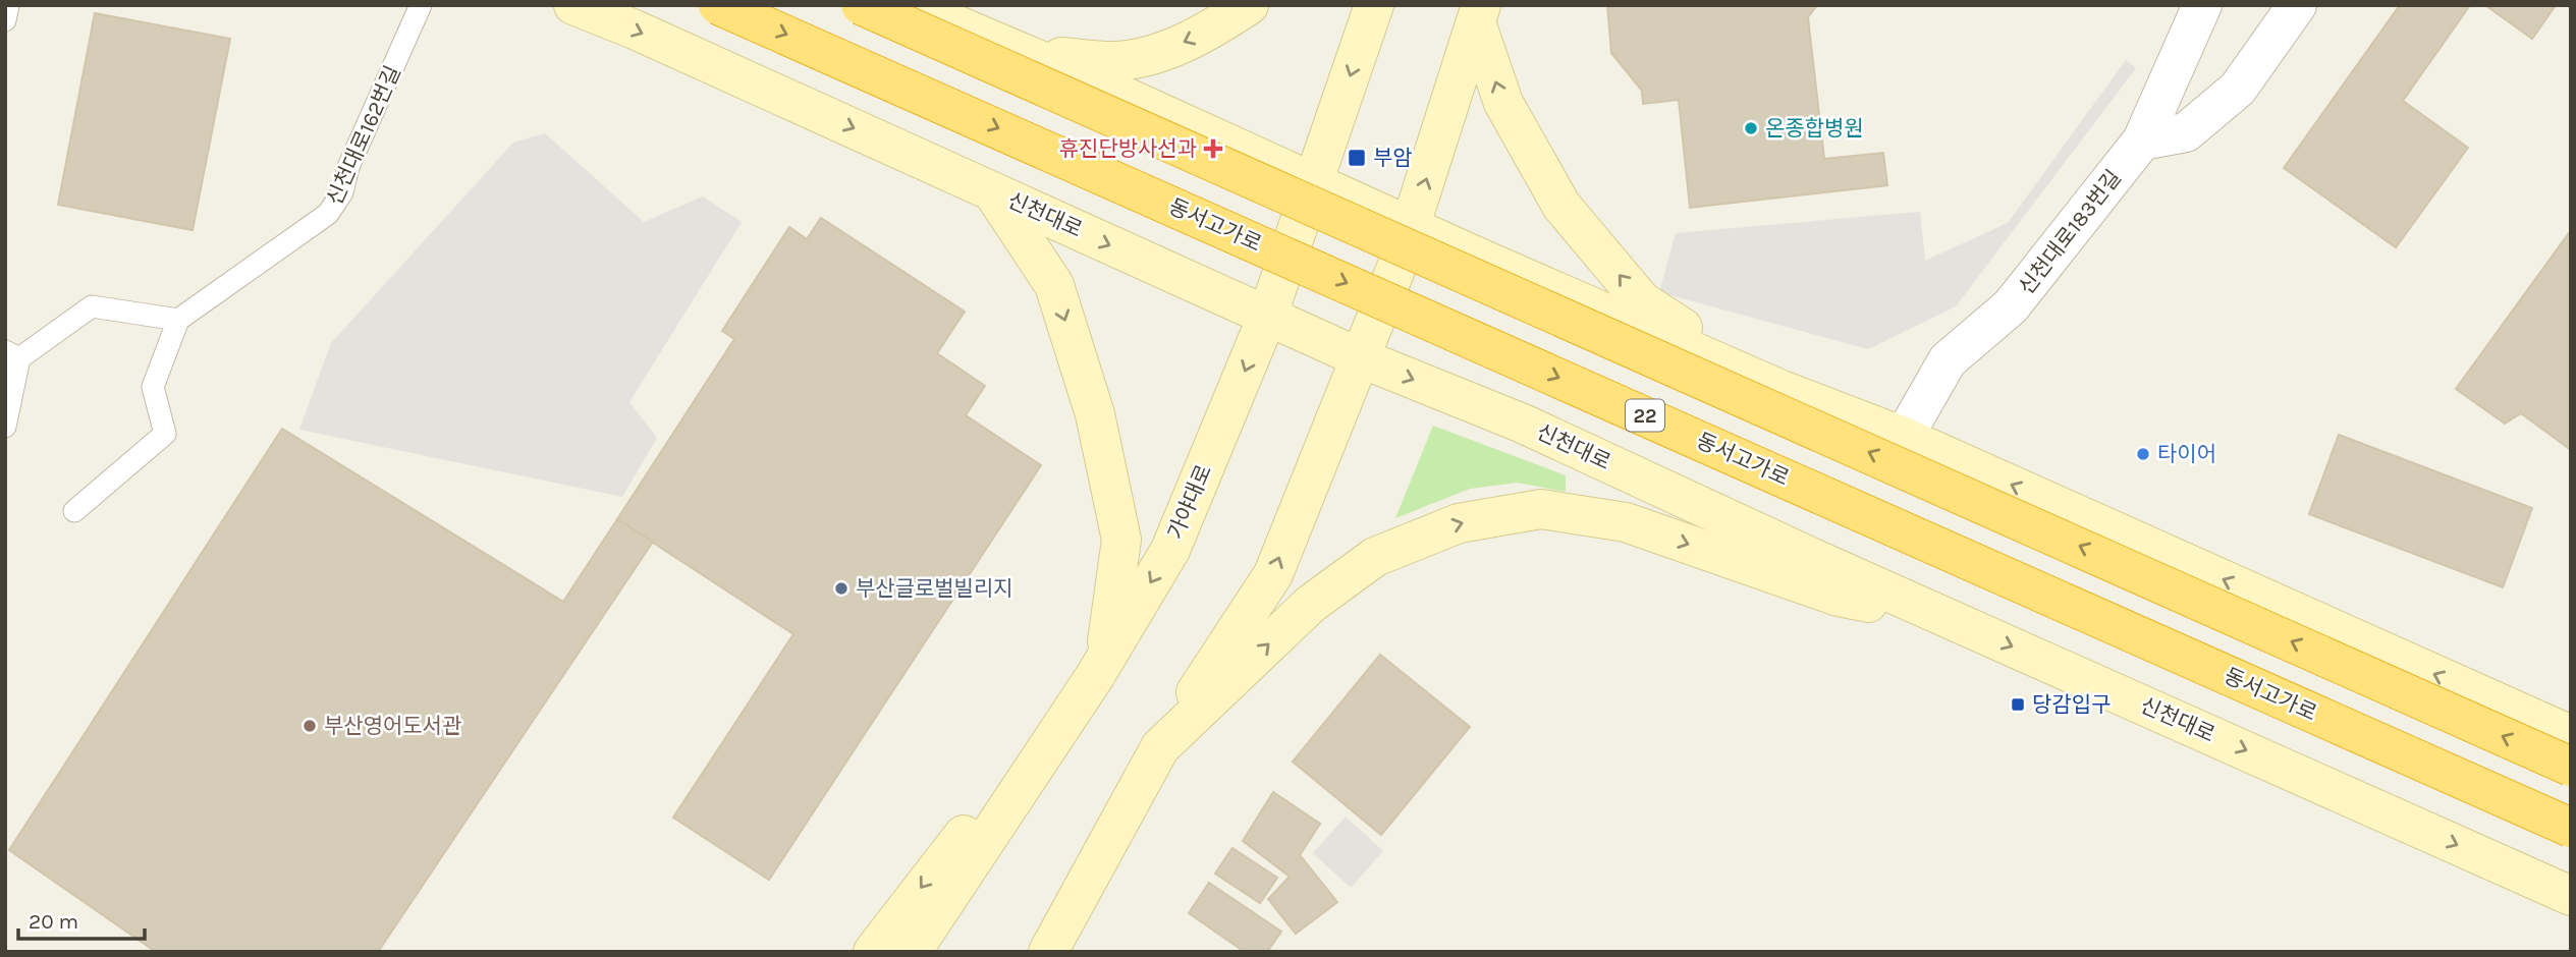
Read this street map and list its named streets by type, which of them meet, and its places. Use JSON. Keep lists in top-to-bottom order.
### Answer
{
  "streets": {
    "highway": ["동서고가로", "22"],
    "main road": ["신천대로", "가야대로"],
    "street": ["신천대로183번길"],
    "lane": ["신천대로162번길"]
  },
  "crossings": [
    ["신천대로", "가야대로"]
  ],
  "places": {
    "other": [
      "온종합병원",
      "타이어",
      "부산글로벌빌리지",
      "부산영어도서관"
    ],
    "health": ["휴진단방사선과"],
    "transit": ["부암", "당감입구"]
  },
  "scale_bar": "20 m"
}
